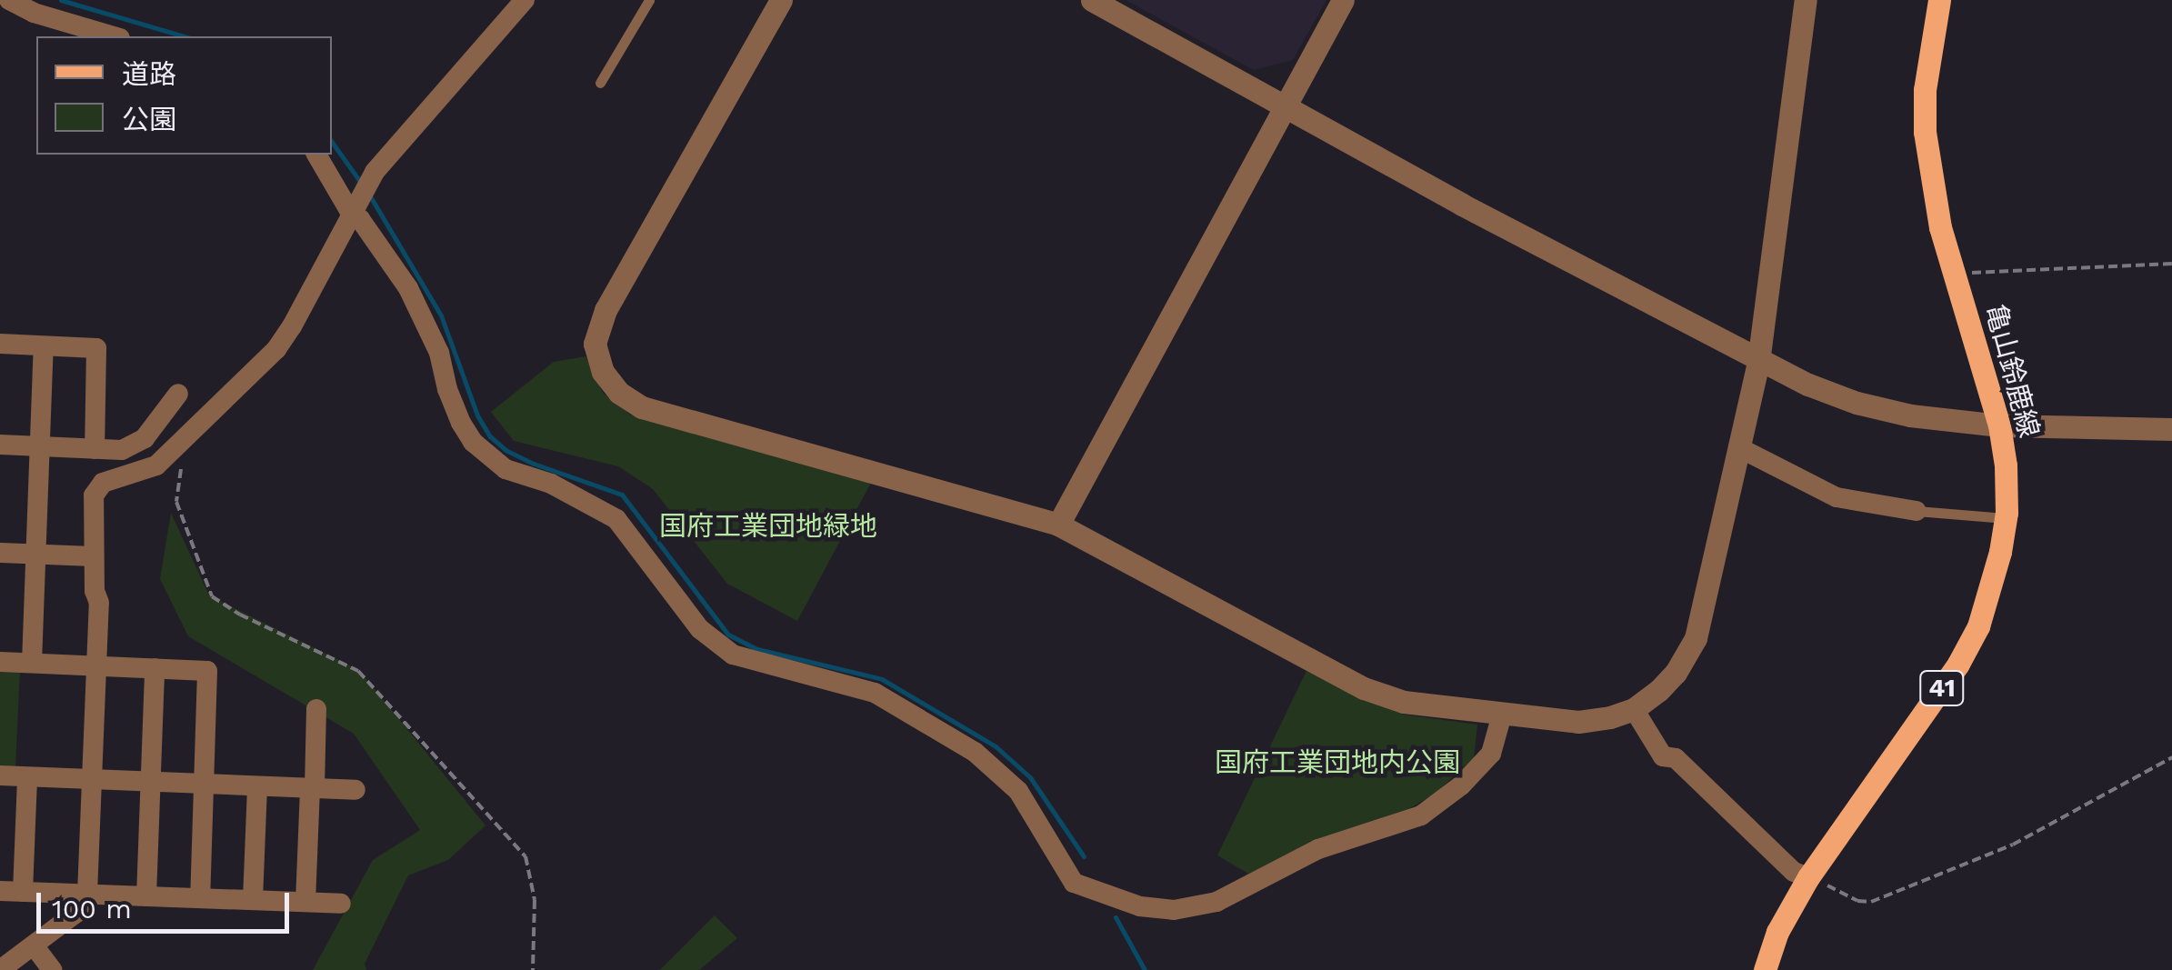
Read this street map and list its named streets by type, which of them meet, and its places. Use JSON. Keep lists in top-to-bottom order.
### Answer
{
  "streets": {
    "main road": ["亀山鈴鹿線", "41"]
  },
  "parks": ["国府工業団地緑地", "国府工業団地内公園"],
  "legend": ["道路", "公園"],
  "scale_bar": "100 m"
}
